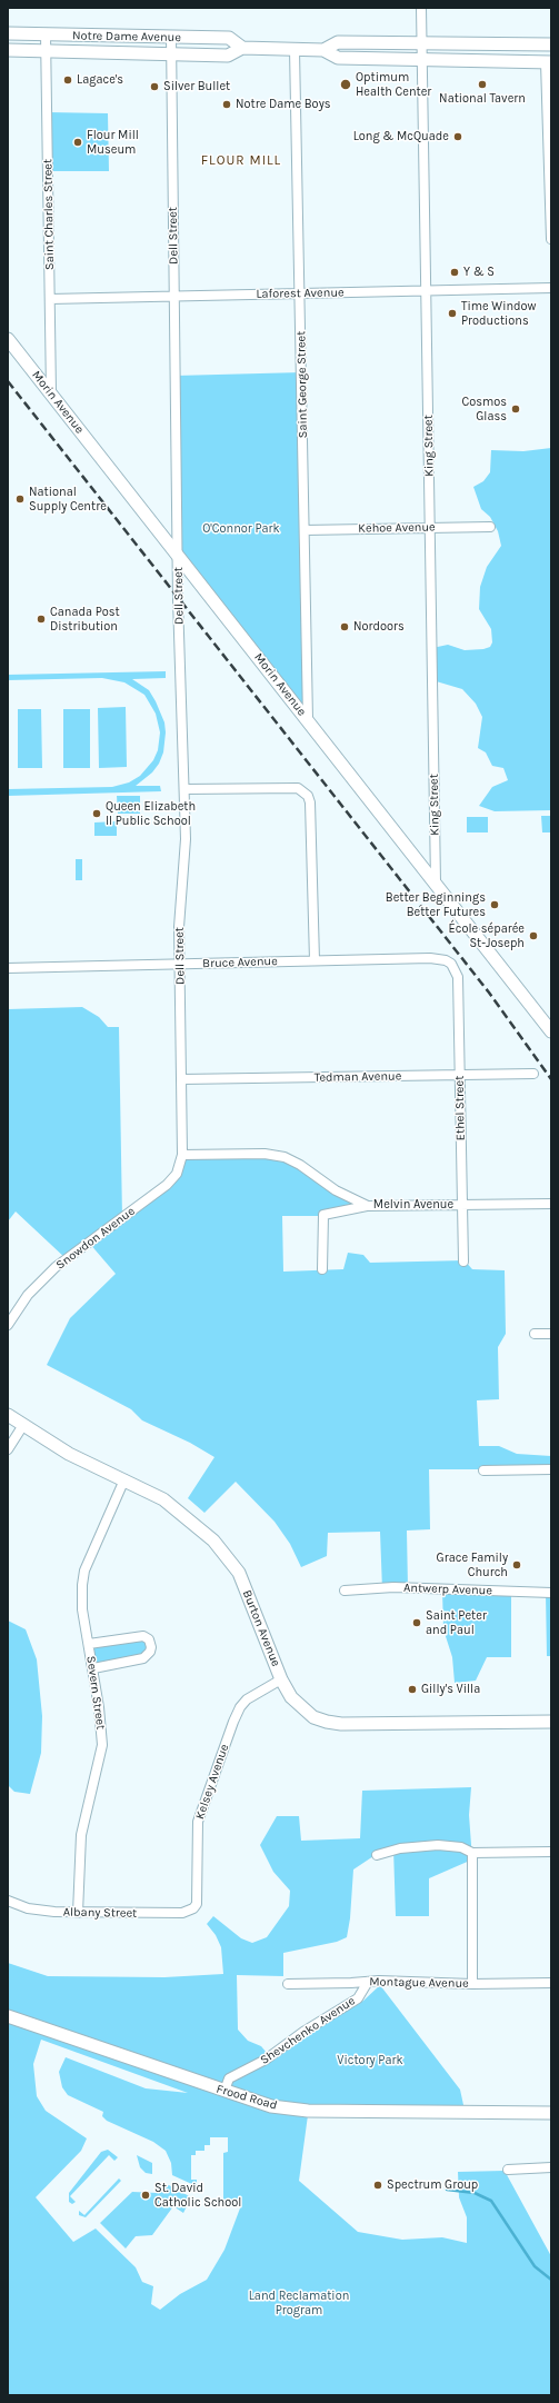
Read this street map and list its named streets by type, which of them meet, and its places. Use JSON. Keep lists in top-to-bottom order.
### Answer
{
  "streets": {
    "street": [
      "Notre Dame Avenue",
      "Saint Charles Street",
      "Dell Street",
      "Laforest Avenue",
      "Saint George Street",
      "Morin Avenue",
      "King Street",
      "Kehoe Avenue",
      "Bruce Avenue",
      "Tedman Avenue",
      "Ethel Street",
      "Melvin Avenue",
      "Snowdon Avenue",
      "Antwerp Avenue",
      "Burton Avenue",
      "Severn Street",
      "Kelsey Avenue",
      "Albany Street",
      "Montague Avenue",
      "Shevchenko Avenue",
      "Frood Road"
    ]
  },
  "crossings": [
    ["Notre Dame Avenue", "Saint Charles Street"],
    ["Notre Dame Avenue", "Dell Street"],
    ["Notre Dame Avenue", "Saint George Street"],
    ["Notre Dame Avenue", "King Street"],
    ["Saint Charles Street", "Laforest Avenue"],
    ["Saint Charles Street", "Morin Avenue"],
    ["Dell Street", "Laforest Avenue"],
    ["Dell Street", "Morin Avenue"],
    ["Dell Street", "Bruce Avenue"],
    ["Dell Street", "Tedman Avenue"],
    ["Dell Street", "Melvin Avenue"],
    ["Dell Street", "Snowdon Avenue"],
    ["Laforest Avenue", "Saint George Street"],
    ["Laforest Avenue", "King Street"],
    ["Saint George Street", "Morin Avenue"],
    ["Saint George Street", "Kehoe Avenue"],
    ["Morin Avenue", "King Street"],
    ["King Street", "Kehoe Avenue"],
    ["Bruce Avenue", "Ethel Street"],
    ["Tedman Avenue", "Ethel Street"],
    ["Ethel Street", "Melvin Avenue"],
    ["Melvin Avenue", "Snowdon Avenue"],
    ["Burton Avenue", "Severn Street"],
    ["Burton Avenue", "Kelsey Avenue"],
    ["Severn Street", "Albany Street"],
    ["Kelsey Avenue", "Albany Street"],
    ["Montague Avenue", "Shevchenko Avenue"],
    ["Shevchenko Avenue", "Frood Road"]
  ],
  "districts": ["FLOUR MILL"],
  "parks": ["O'Connor Park", "Victory Park", "Land Reclamation Program"],
  "places": [
    "Lagace's",
    "Optimum Health Center",
    "National Tavern",
    "Silver Bullet",
    "Notre Dame Boys",
    "Long & McQuade",
    "Flour Mill Museum",
    "Y & S",
    "Time Window Productions",
    "Cosmos Glass",
    "National Supply Centre",
    "Canada Post Distribution",
    "Nordoors",
    "Queen Elizabeth II Public School",
    "Better Beginnings Better Futures",
    "École séparée St-Joseph",
    "Grace Family Church",
    "Saint Peter and Paul",
    "Gilly's Villa",
    "Spectrum Group",
    "St. David Catholic School"
  ]
}
